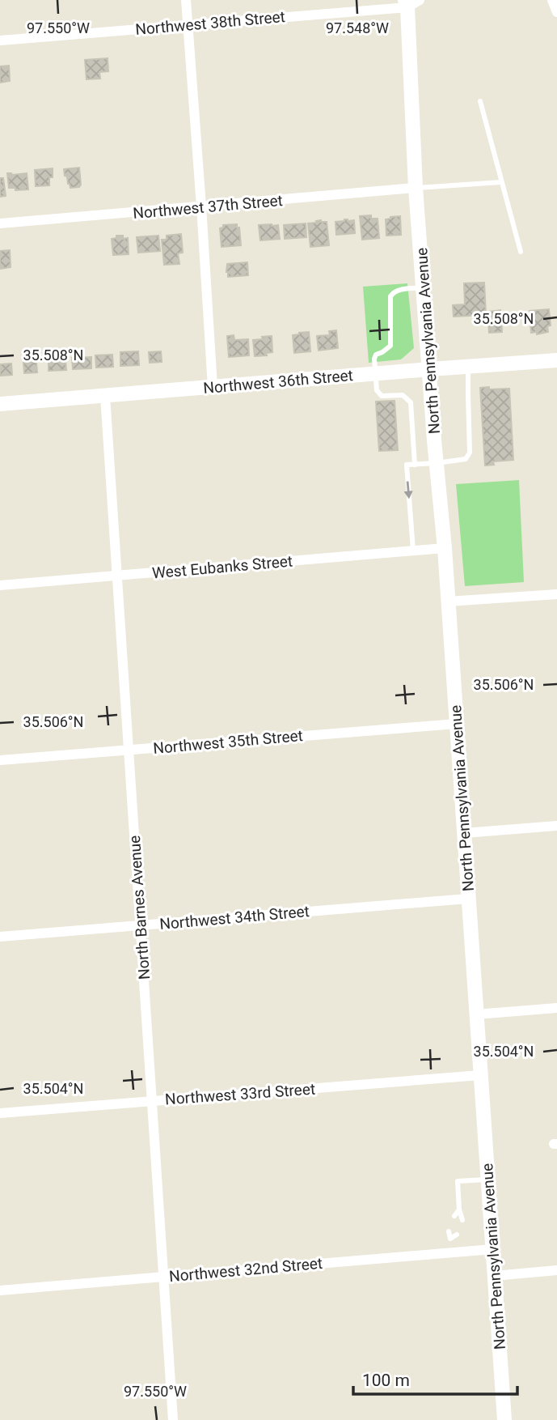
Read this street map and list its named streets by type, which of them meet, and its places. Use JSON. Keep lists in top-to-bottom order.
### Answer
{
  "streets": {
    "main road": ["North Pennsylvania Avenue", "Northwest 36th Street"],
    "street": [
      "Northwest 38th Street",
      "Northwest 37th Street",
      "West Eubanks Street",
      "Northwest 35th Street",
      "North Barnes Avenue",
      "Northwest 34th Street",
      "Northwest 33rd Street",
      "Northwest 32nd Street"
    ]
  },
  "crossings": [
    ["Northwest 38th Street", "North Pennsylvania Avenue"],
    ["Northwest 37th Street", "North Pennsylvania Avenue"],
    ["North Pennsylvania Avenue", "Northwest 36th Street"],
    ["North Pennsylvania Avenue", "West Eubanks Street"],
    ["North Pennsylvania Avenue", "Northwest 35th Street"],
    ["North Pennsylvania Avenue", "Northwest 34th Street"],
    ["North Pennsylvania Avenue", "Northwest 33rd Street"],
    ["North Pennsylvania Avenue", "Northwest 32nd Street"],
    ["Northwest 36th Street", "North Barnes Avenue"],
    ["West Eubanks Street", "North Barnes Avenue"],
    ["Northwest 35th Street", "North Barnes Avenue"],
    ["North Barnes Avenue", "Northwest 34th Street"],
    ["North Barnes Avenue", "Northwest 33rd Street"],
    ["North Barnes Avenue", "Northwest 32nd Street"]
  ],
  "scale_bar": "100 m",
  "coordinates": [
    "97.550°W",
    "97.548°W",
    "35.508°N",
    "35.506°N",
    "35.504°N"
  ]
}
